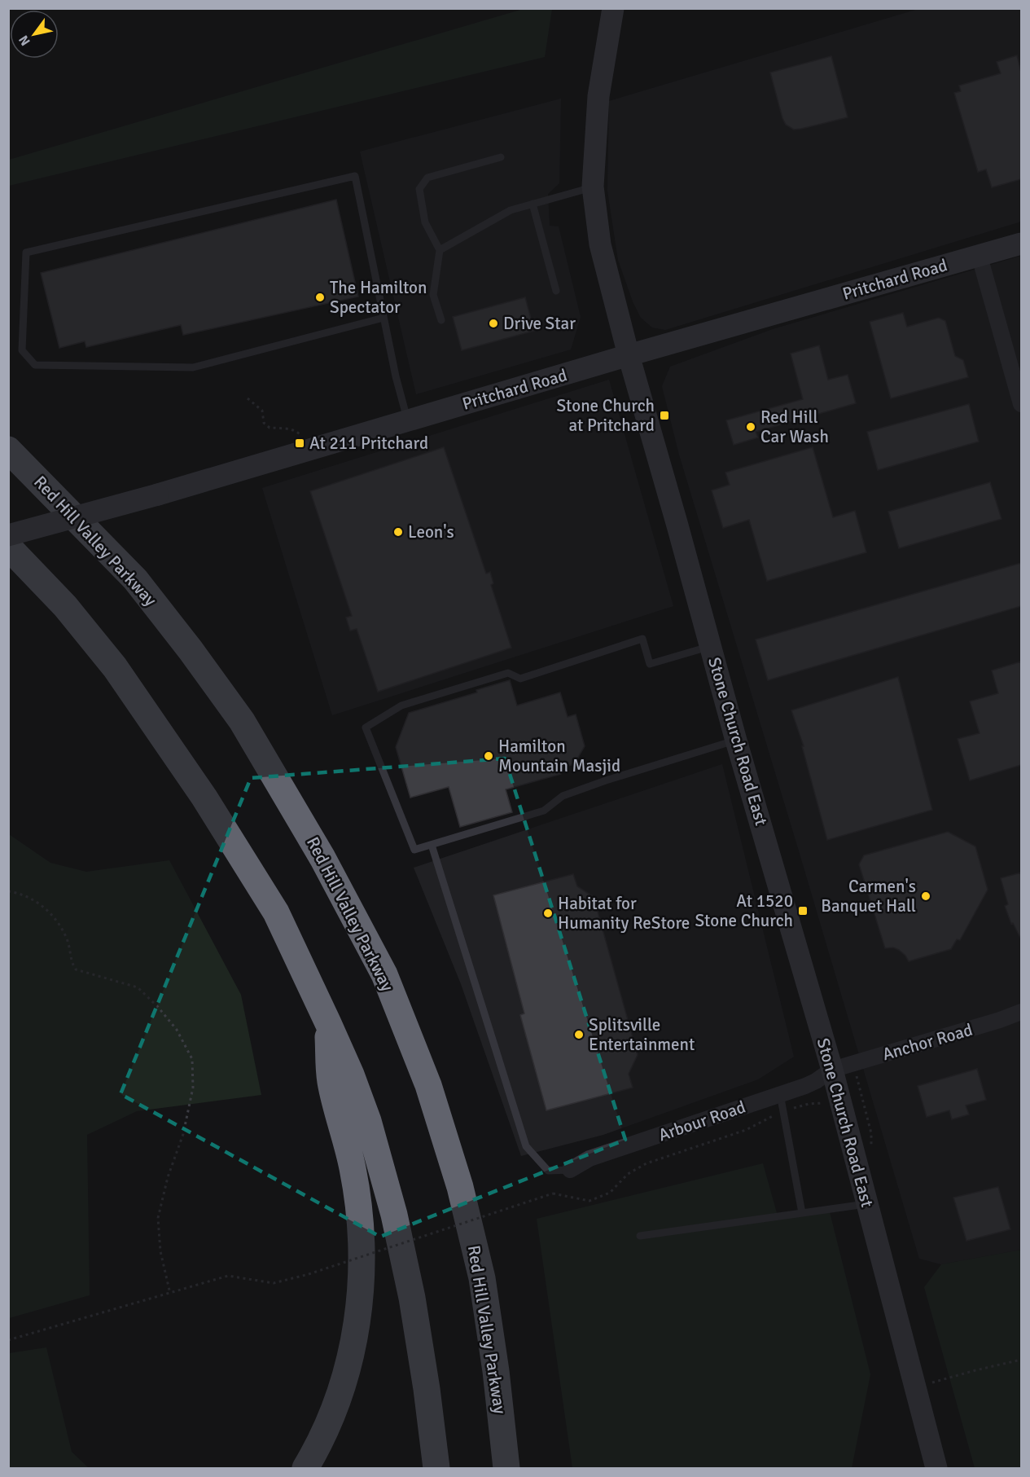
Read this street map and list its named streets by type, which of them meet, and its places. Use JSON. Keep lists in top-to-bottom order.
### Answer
{
  "streets": {
    "highway": ["Red Hill Valley Parkway"],
    "main road": ["Pritchard Road", "Stone Church Road East"],
    "street": ["Anchor Road", "Arbour Road"]
  },
  "crossings": [
    ["Pritchard Road", "Stone Church Road East"],
    ["Stone Church Road East", "Anchor Road"],
    ["Stone Church Road East", "Arbour Road"],
    ["Anchor Road", "Arbour Road"]
  ],
  "places": {
    "other": [
      "The Hamilton Spectator",
      "Drive Star",
      "Red Hill Car Wash",
      "Leon's",
      "Hamilton Mountain Masjid",
      "Carmen's Banquet Hall",
      "Habitat for Humanity ReStore",
      "Splitsville Entertainment"
    ],
    "transit": ["Stone Church at Pritchard", "At 211 Pritchard", "At 1520 Stone Church"]
  },
  "north": "bottom left"
}
